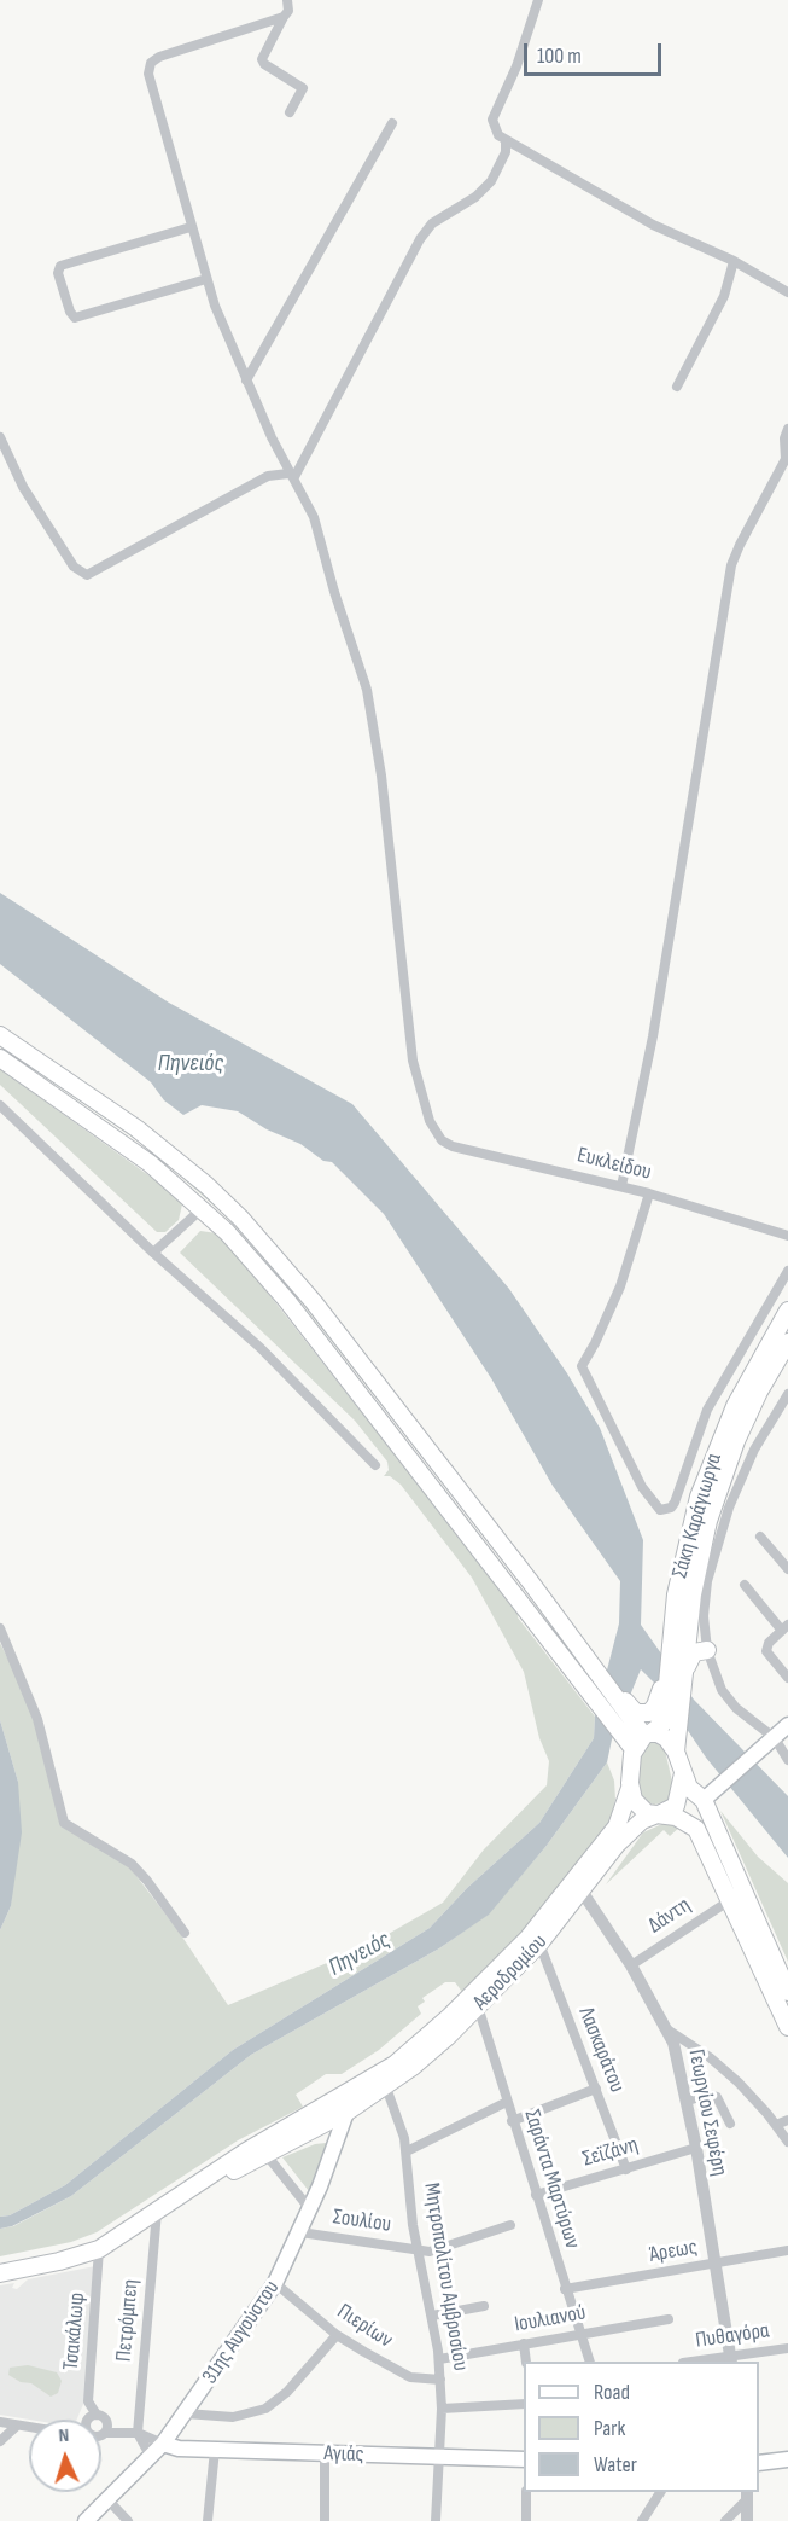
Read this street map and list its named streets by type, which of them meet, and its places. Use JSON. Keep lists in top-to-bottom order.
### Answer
{
  "streets": {
    "main road": [
      "Σάκη Καράγιωργα",
      "Αεροδρομίου",
      "31ης Αυγούστου",
      "Αγιάς"
    ],
    "street": [
      "Ευκλείδου",
      "Δάντη",
      "Λασκαράτου",
      "Γεωργίου Σεφέρη",
      "Σεϊζάνη",
      "Σαράντα Μαρτύρων",
      "Σουλίου",
      "Άρεως",
      "Μητροπολίτου Αμβροσίου",
      "Ιουλιανού",
      "Πετρόμπεη",
      "Πιερίων",
      "Τσακάλωφ",
      "Πυθαγόρα"
    ]
  },
  "crossings": [
    ["Σάκη Καράγιωργα", "Αεροδρομίου"],
    ["Δάντη", "Γεωργίου Σεφέρη"],
    ["Αεροδρομίου", "Λασκαράτου"],
    ["Αεροδρομίου", "Γεωργίου Σεφέρη"],
    ["Αεροδρομίου", "Σαράντα Μαρτύρων"],
    ["Αεροδρομίου", "Μητροπολίτου Αμβροσίου"],
    ["Αεροδρομίου", "Πετρόμπεη"],
    ["Αεροδρομίου", "31ης Αυγούστου"],
    ["Λασκαράτου", "Σεϊζάνη"],
    ["Γεωργίου Σεφέρη", "Σεϊζάνη"],
    ["Γεωργίου Σεφέρη", "Άρεως"],
    ["Γεωργίου Σεφέρη", "Πυθαγόρα"],
    ["Σεϊζάνη", "Σαράντα Μαρτύρων"],
    ["Σαράντα Μαρτύρων", "Άρεως"],
    ["Σαράντα Μαρτύρων", "Ιουλιανού"],
    ["Σουλίου", "Μητροπολίτου Αμβροσίου"],
    ["Σουλίου", "31ης Αυγούστου"],
    ["Μητροπολίτου Αμβροσίου", "Ιουλιανού"],
    ["Μητροπολίτου Αμβροσίου", "Πιερίων"],
    ["Μητροπολίτου Αμβροσίου", "Αγιάς"],
    ["Πιερίων", "31ης Αυγούστου"],
    ["31ης Αυγούστου", "Αγιάς"]
  ],
  "water": ["Πηνειός"],
  "legend": ["Road", "Park", "Water"],
  "scale_bar": "100 m",
  "north": "top"
}
